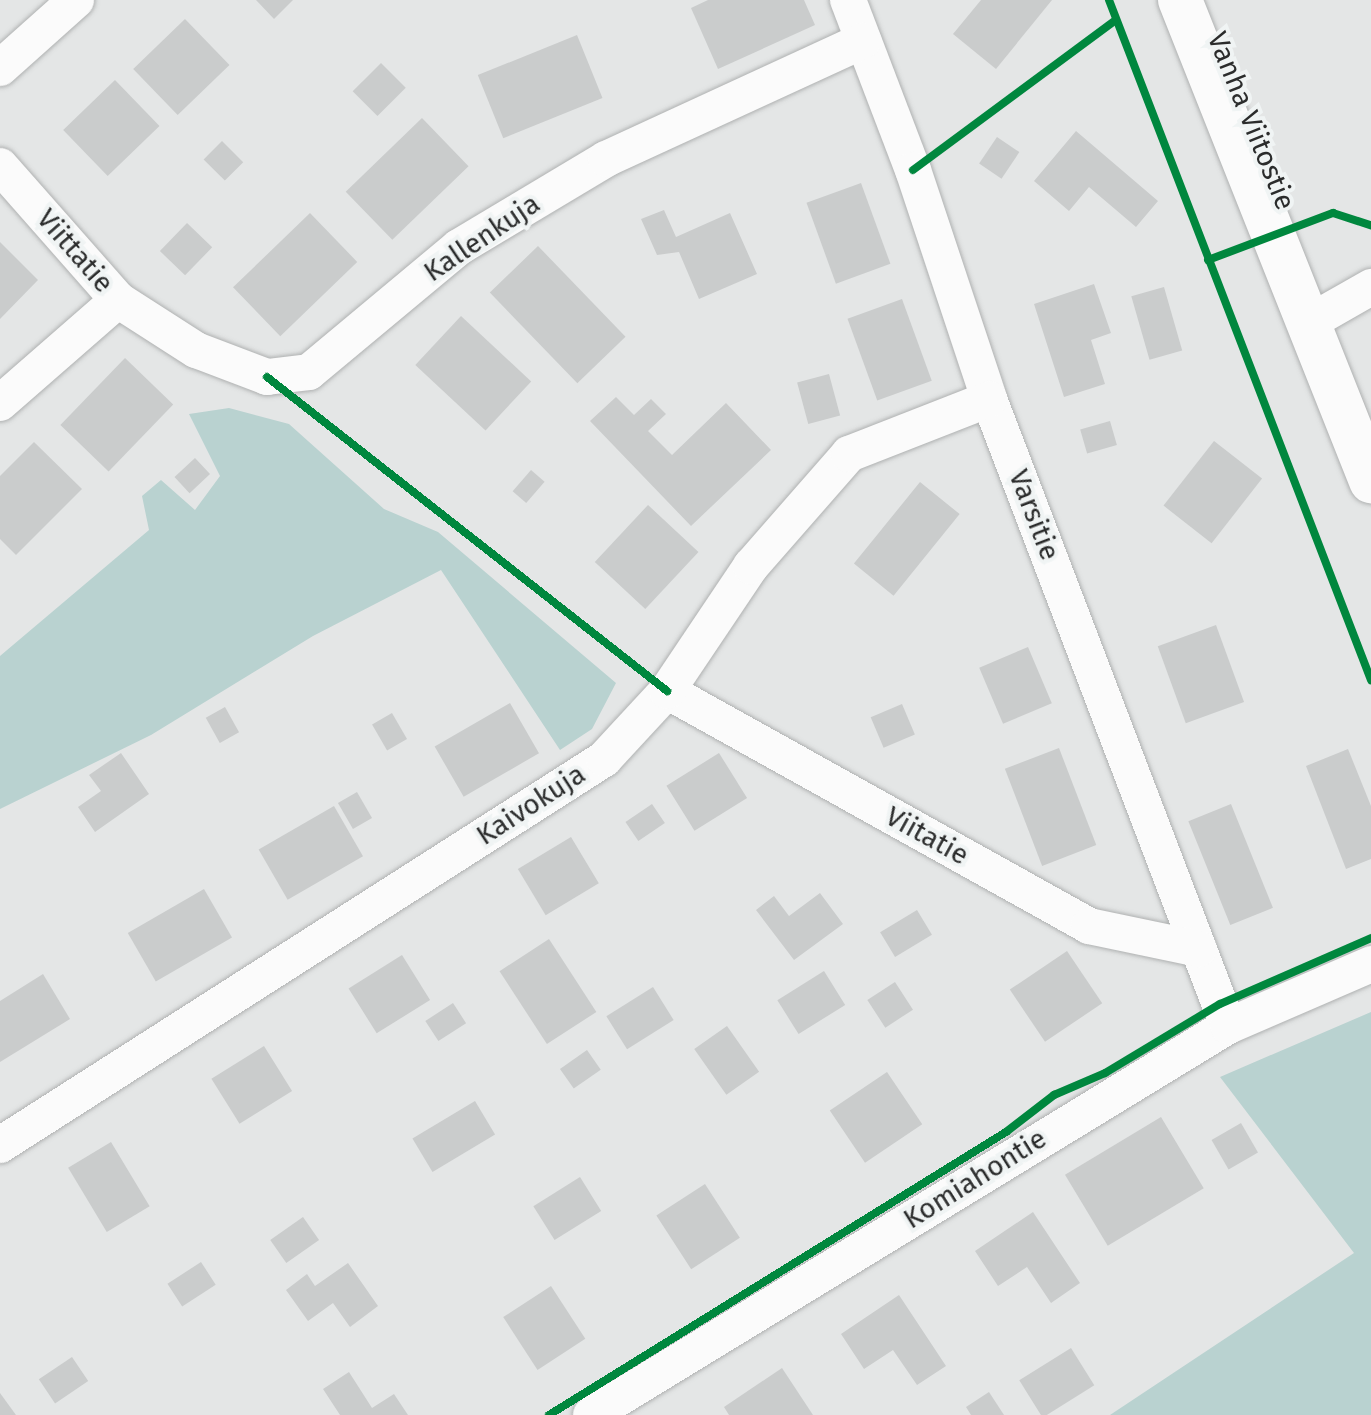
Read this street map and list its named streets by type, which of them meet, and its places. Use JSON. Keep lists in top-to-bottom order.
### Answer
{
  "streets": {
    "main road": ["Vanha Viitostie"],
    "street": [
      "Kallenkuja",
      "Viittatie",
      "Varsitie",
      "Kaivokuja",
      "Viitatie",
      "Komiahontie"
    ]
  },
  "crossings": [
    ["Kallenkuja", "Viittatie"],
    ["Kallenkuja", "Varsitie"],
    ["Varsitie", "Kaivokuja"],
    ["Varsitie", "Viitatie"],
    ["Varsitie", "Komiahontie"],
    ["Kaivokuja", "Viitatie"]
  ]
}
